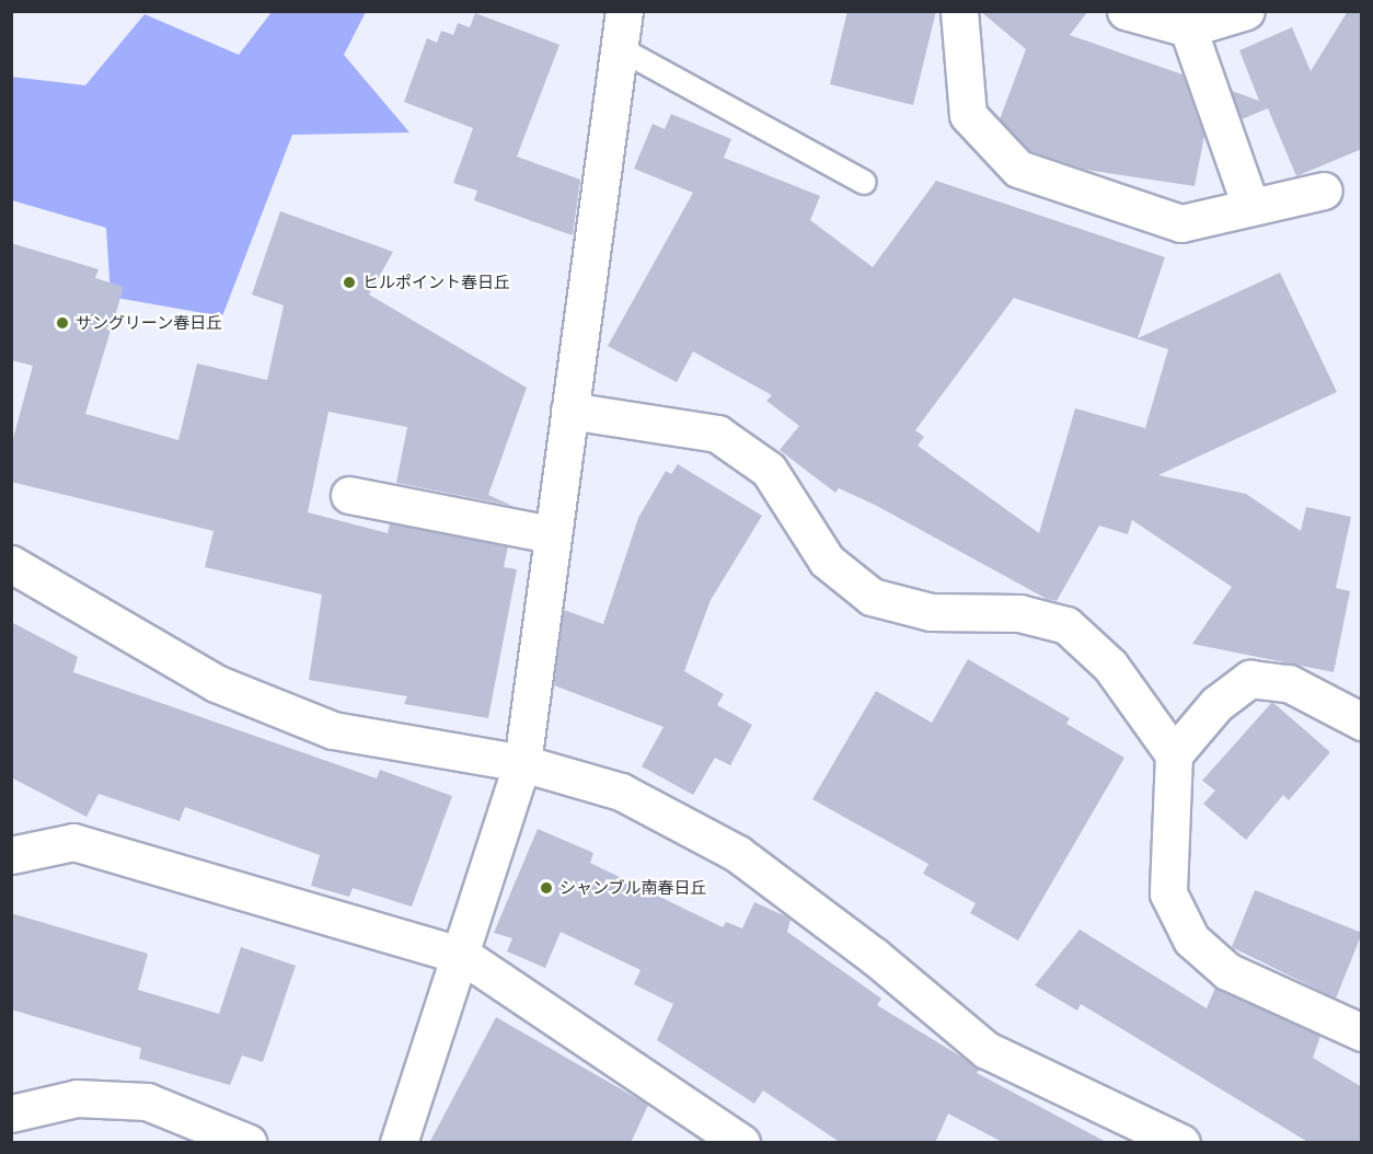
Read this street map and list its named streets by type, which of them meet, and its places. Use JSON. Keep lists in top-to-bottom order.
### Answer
{
  "places": ["ヒルポイント春日丘", "サングリーン春日丘", "シャンブル南春日丘"]
}
